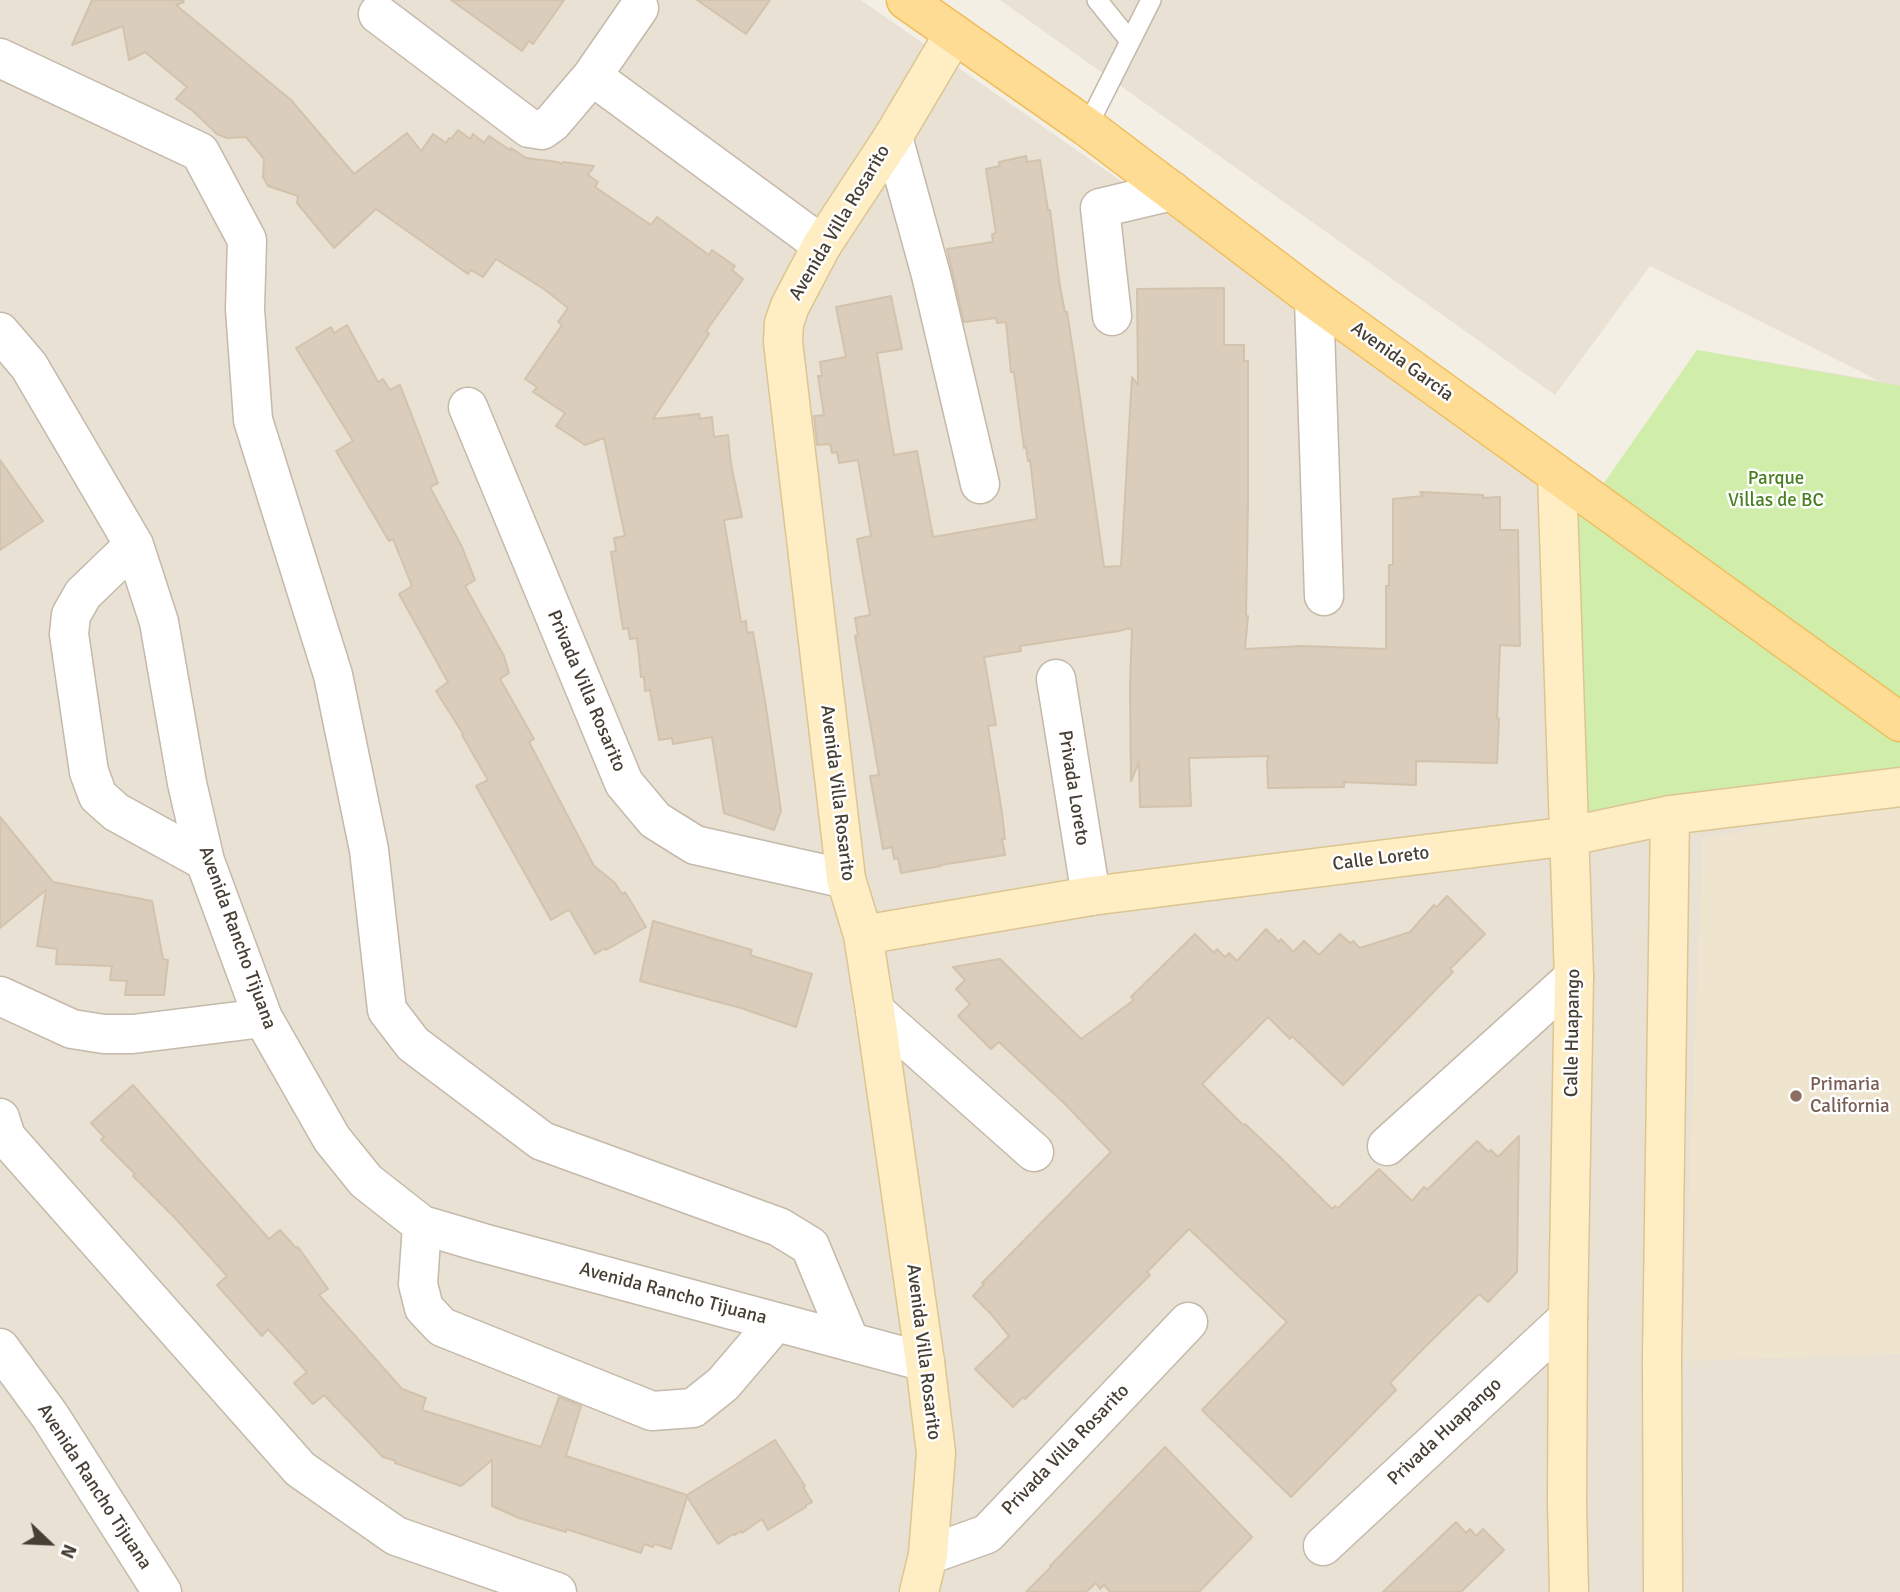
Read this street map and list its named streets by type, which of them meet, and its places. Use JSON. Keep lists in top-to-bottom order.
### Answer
{
  "streets": {
    "main road": ["Avenida García"],
    "street": [
      "Avenida Villa Rosarito",
      "Privada Villa Rosarito",
      "Privada Loreto",
      "Calle Loreto",
      "Avenida Rancho Tijuana",
      "Calle Huapango",
      "Privada Huapango"
    ]
  },
  "crossings": [
    ["Avenida Villa Rosarito", "Avenida García"],
    ["Avenida Villa Rosarito", "Privada Villa Rosarito"],
    ["Avenida Villa Rosarito", "Calle Loreto"],
    ["Avenida Villa Rosarito", "Avenida Rancho Tijuana"],
    ["Avenida García", "Calle Huapango"],
    ["Privada Loreto", "Calle Loreto"],
    ["Calle Loreto", "Calle Huapango"],
    ["Calle Huapango", "Privada Huapango"]
  ],
  "parks": ["Parque Villas de BC"],
  "places": ["Primaria California"],
  "north": "bottom right"
}
